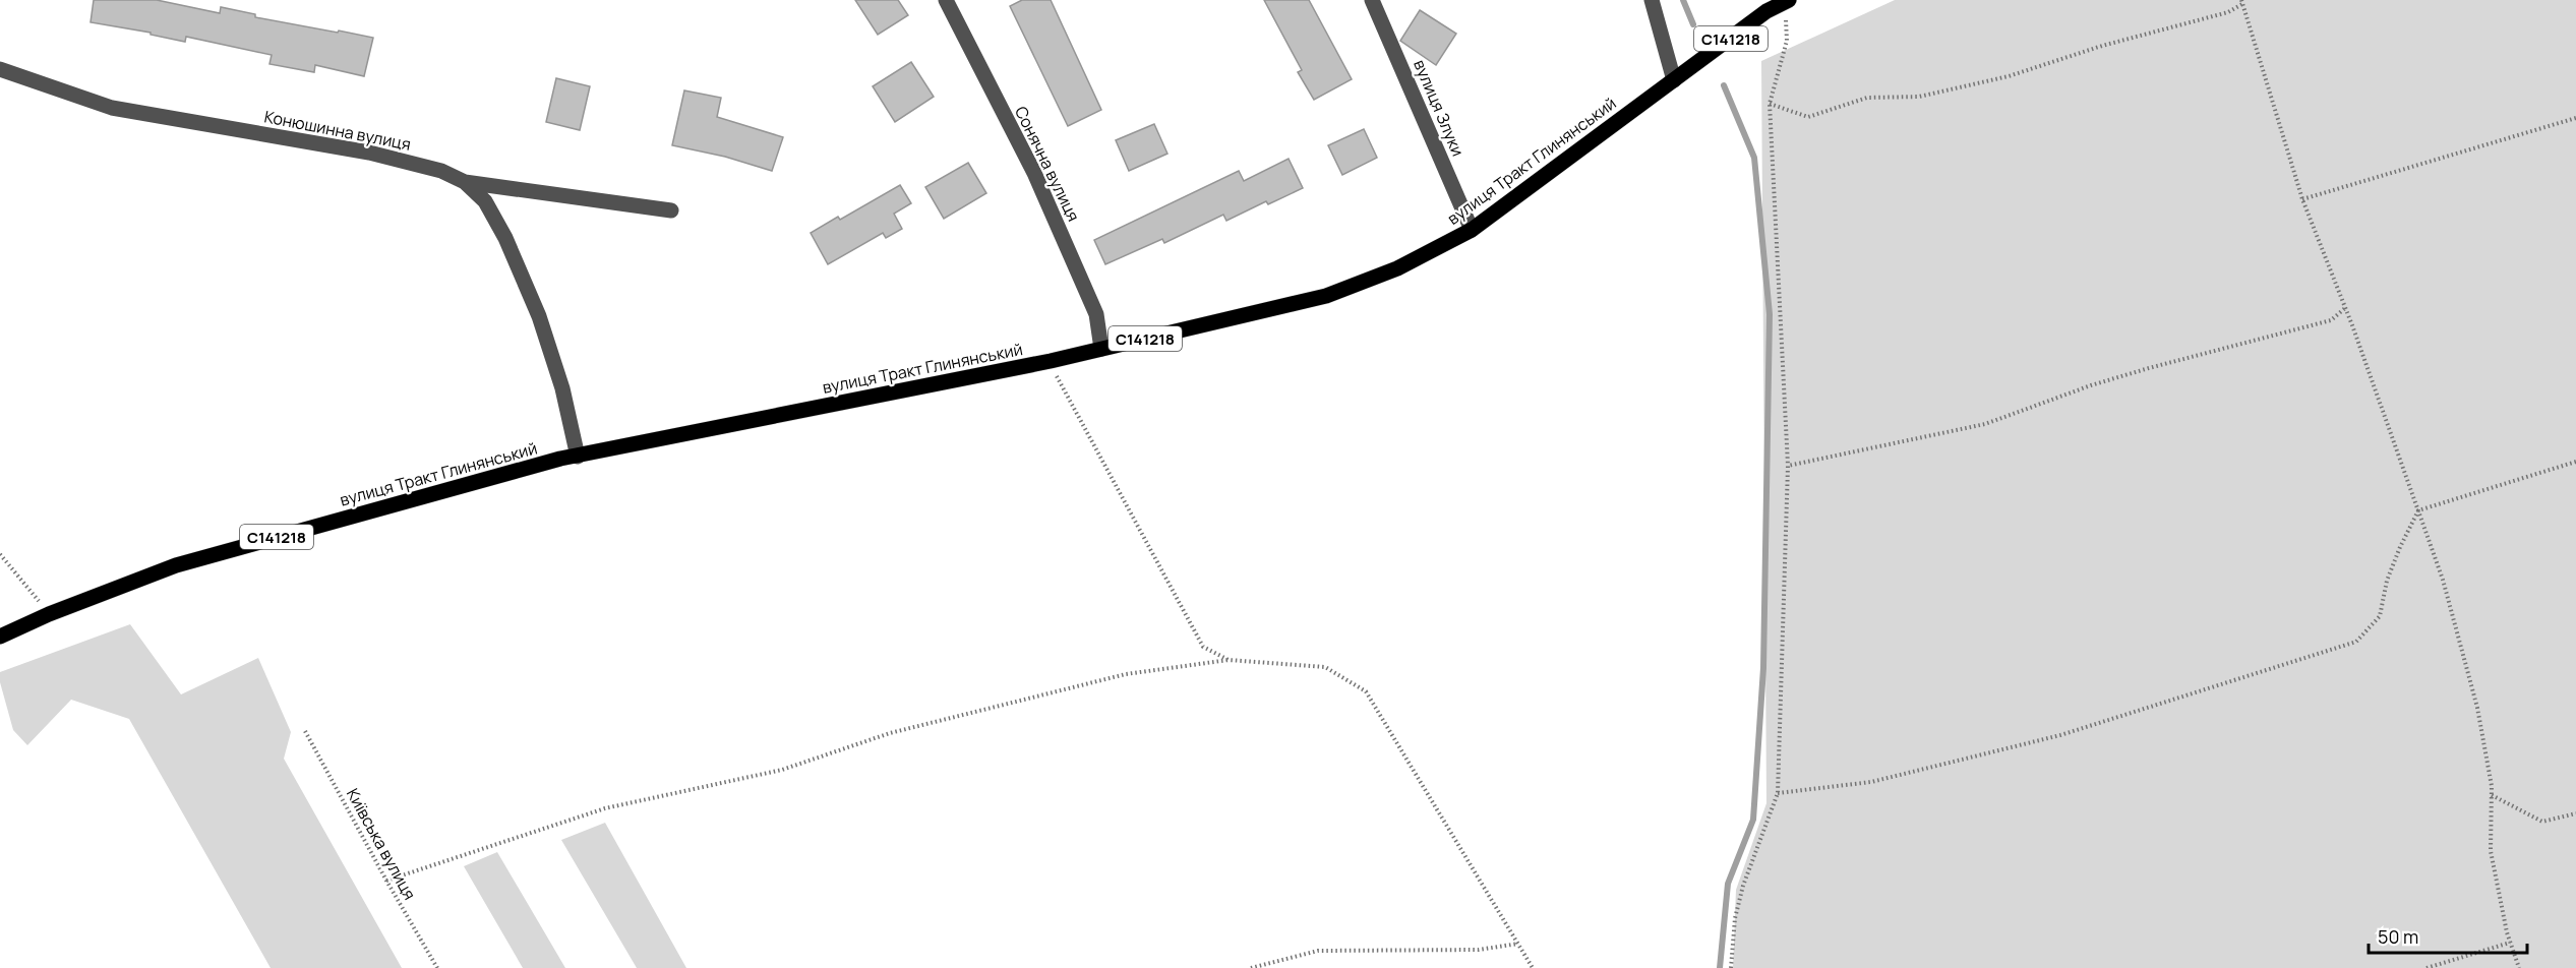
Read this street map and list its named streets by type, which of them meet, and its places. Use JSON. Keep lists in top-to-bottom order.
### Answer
{
  "streets": {
    "main road": ["С141218", "вулиця Тракт Глинянський"],
    "street": ["вулиця Злуки", "Конюшинна вулиця", "Сонячна вулиця"],
    "path": ["Київська вулиця"]
  },
  "crossings": [
    ["вулиця Злуки", "вулиця Тракт Глинянський"],
    ["вулиця Тракт Глинянський", "Сонячна вулиця"]
  ],
  "scale_bar": "50 m"
}
